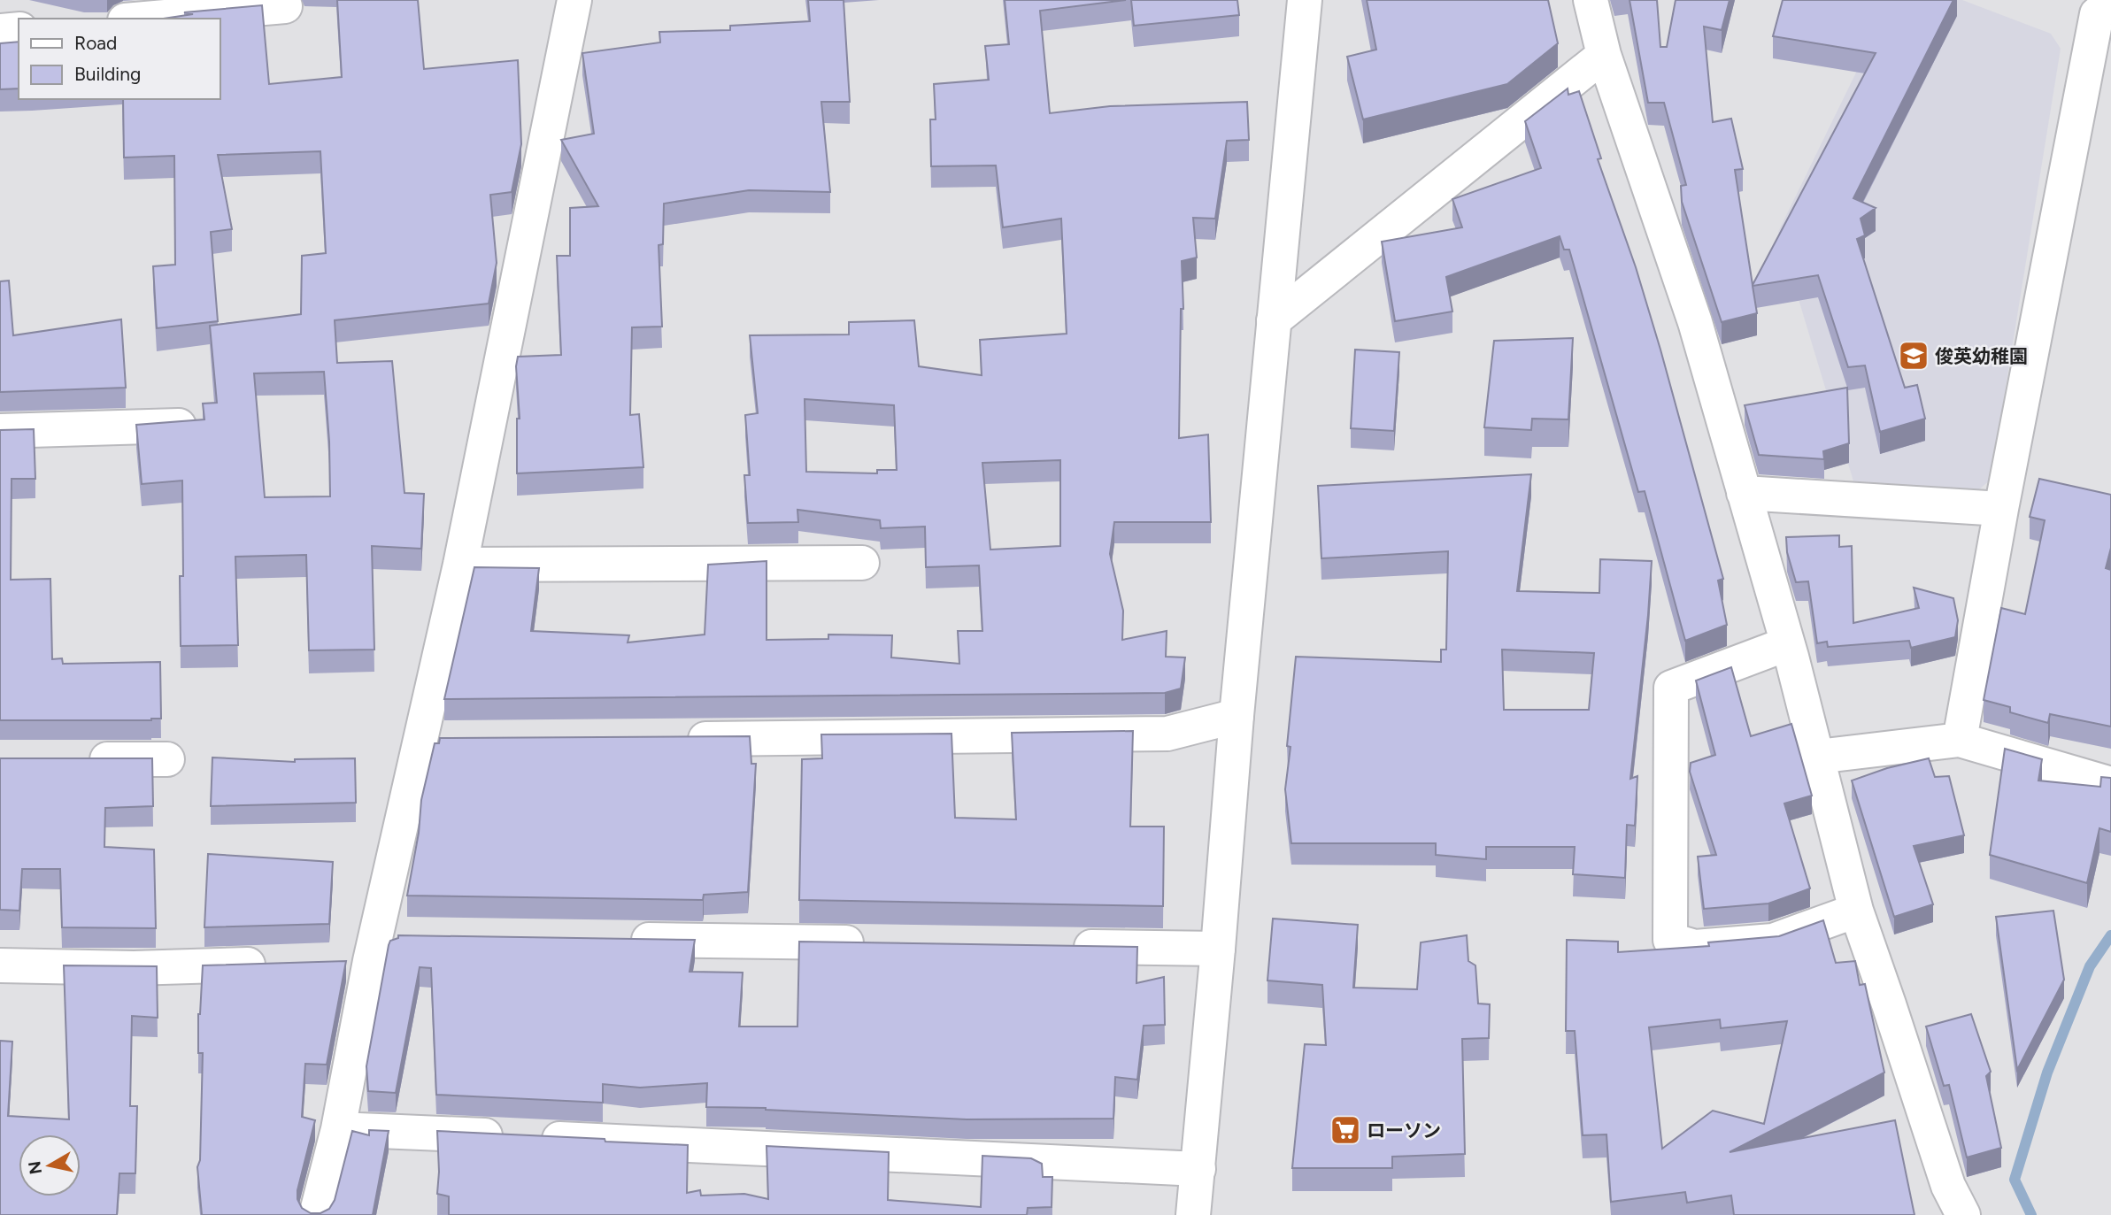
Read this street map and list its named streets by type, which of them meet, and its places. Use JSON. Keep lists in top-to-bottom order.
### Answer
{
  "places": {
    "school or university": ["俊英幼稚園"],
    "supermarket": ["ローソン"]
  },
  "legend": ["Road", "Building"],
  "north": "left"
}
